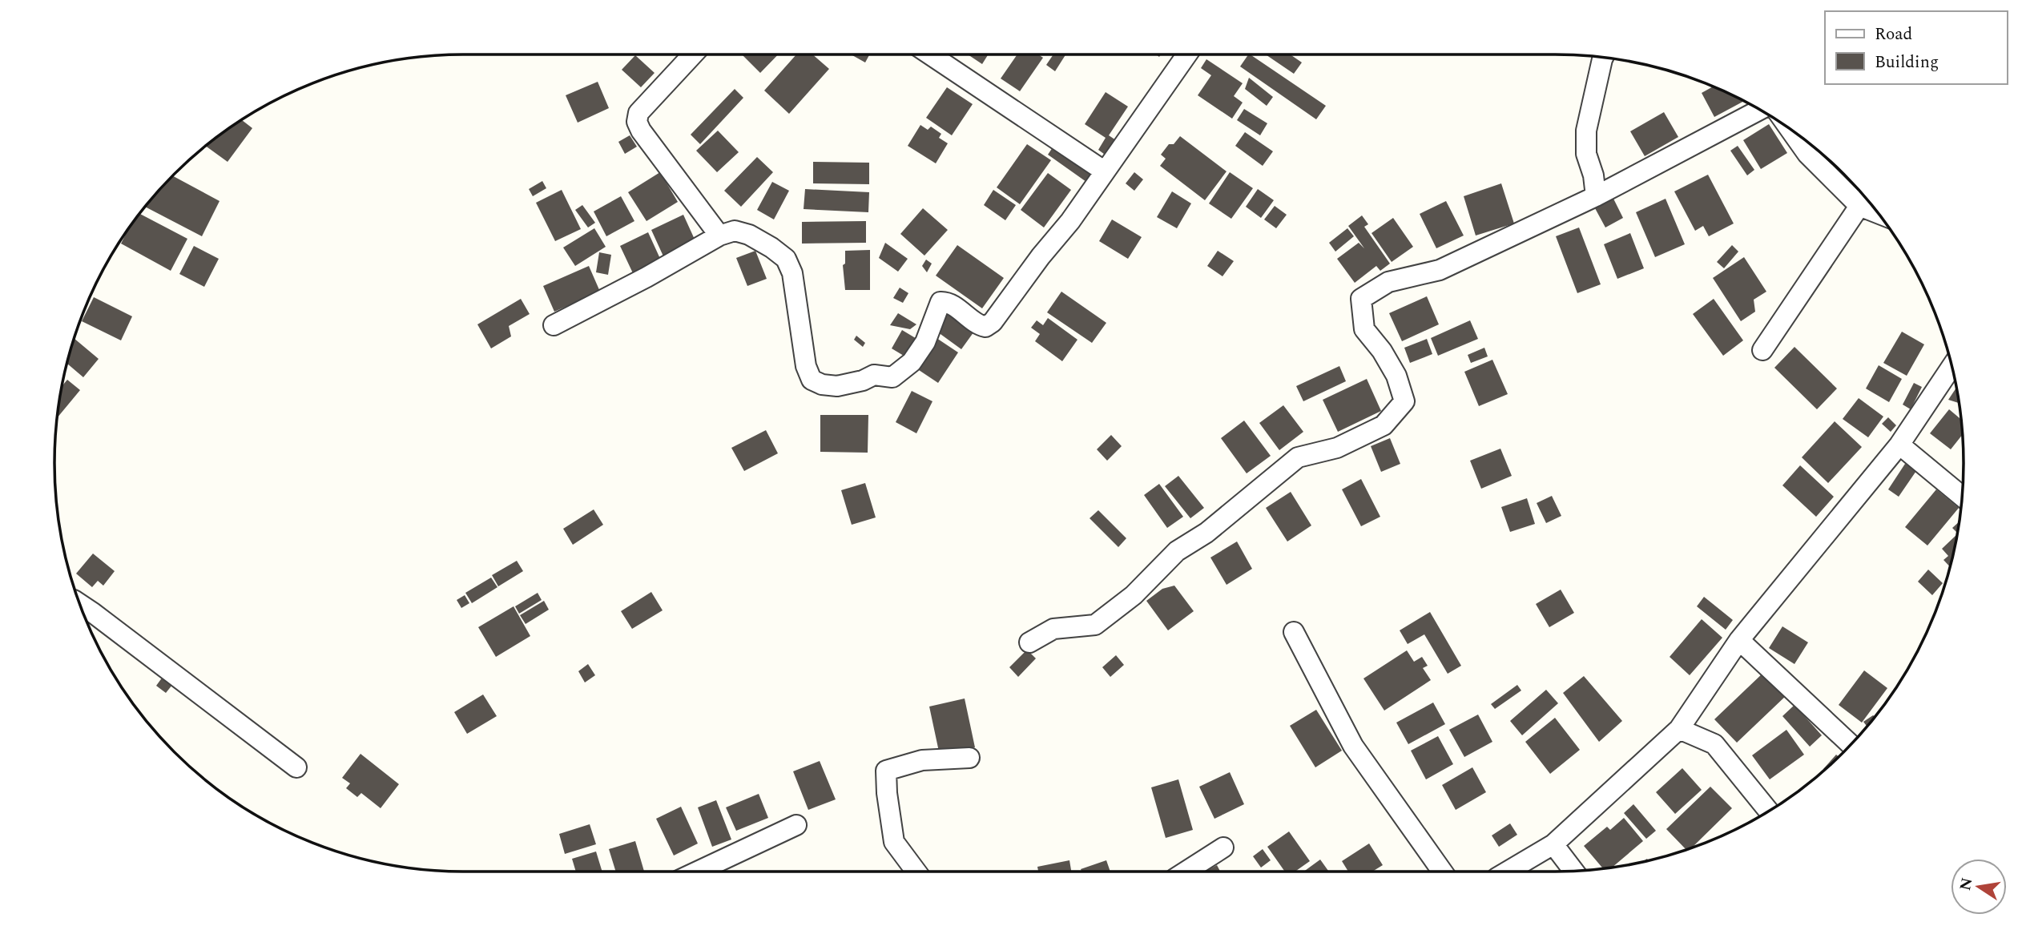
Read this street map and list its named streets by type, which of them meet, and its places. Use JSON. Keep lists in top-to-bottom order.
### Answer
{
  "legend": ["Road", "Building"],
  "north": "left"
}
